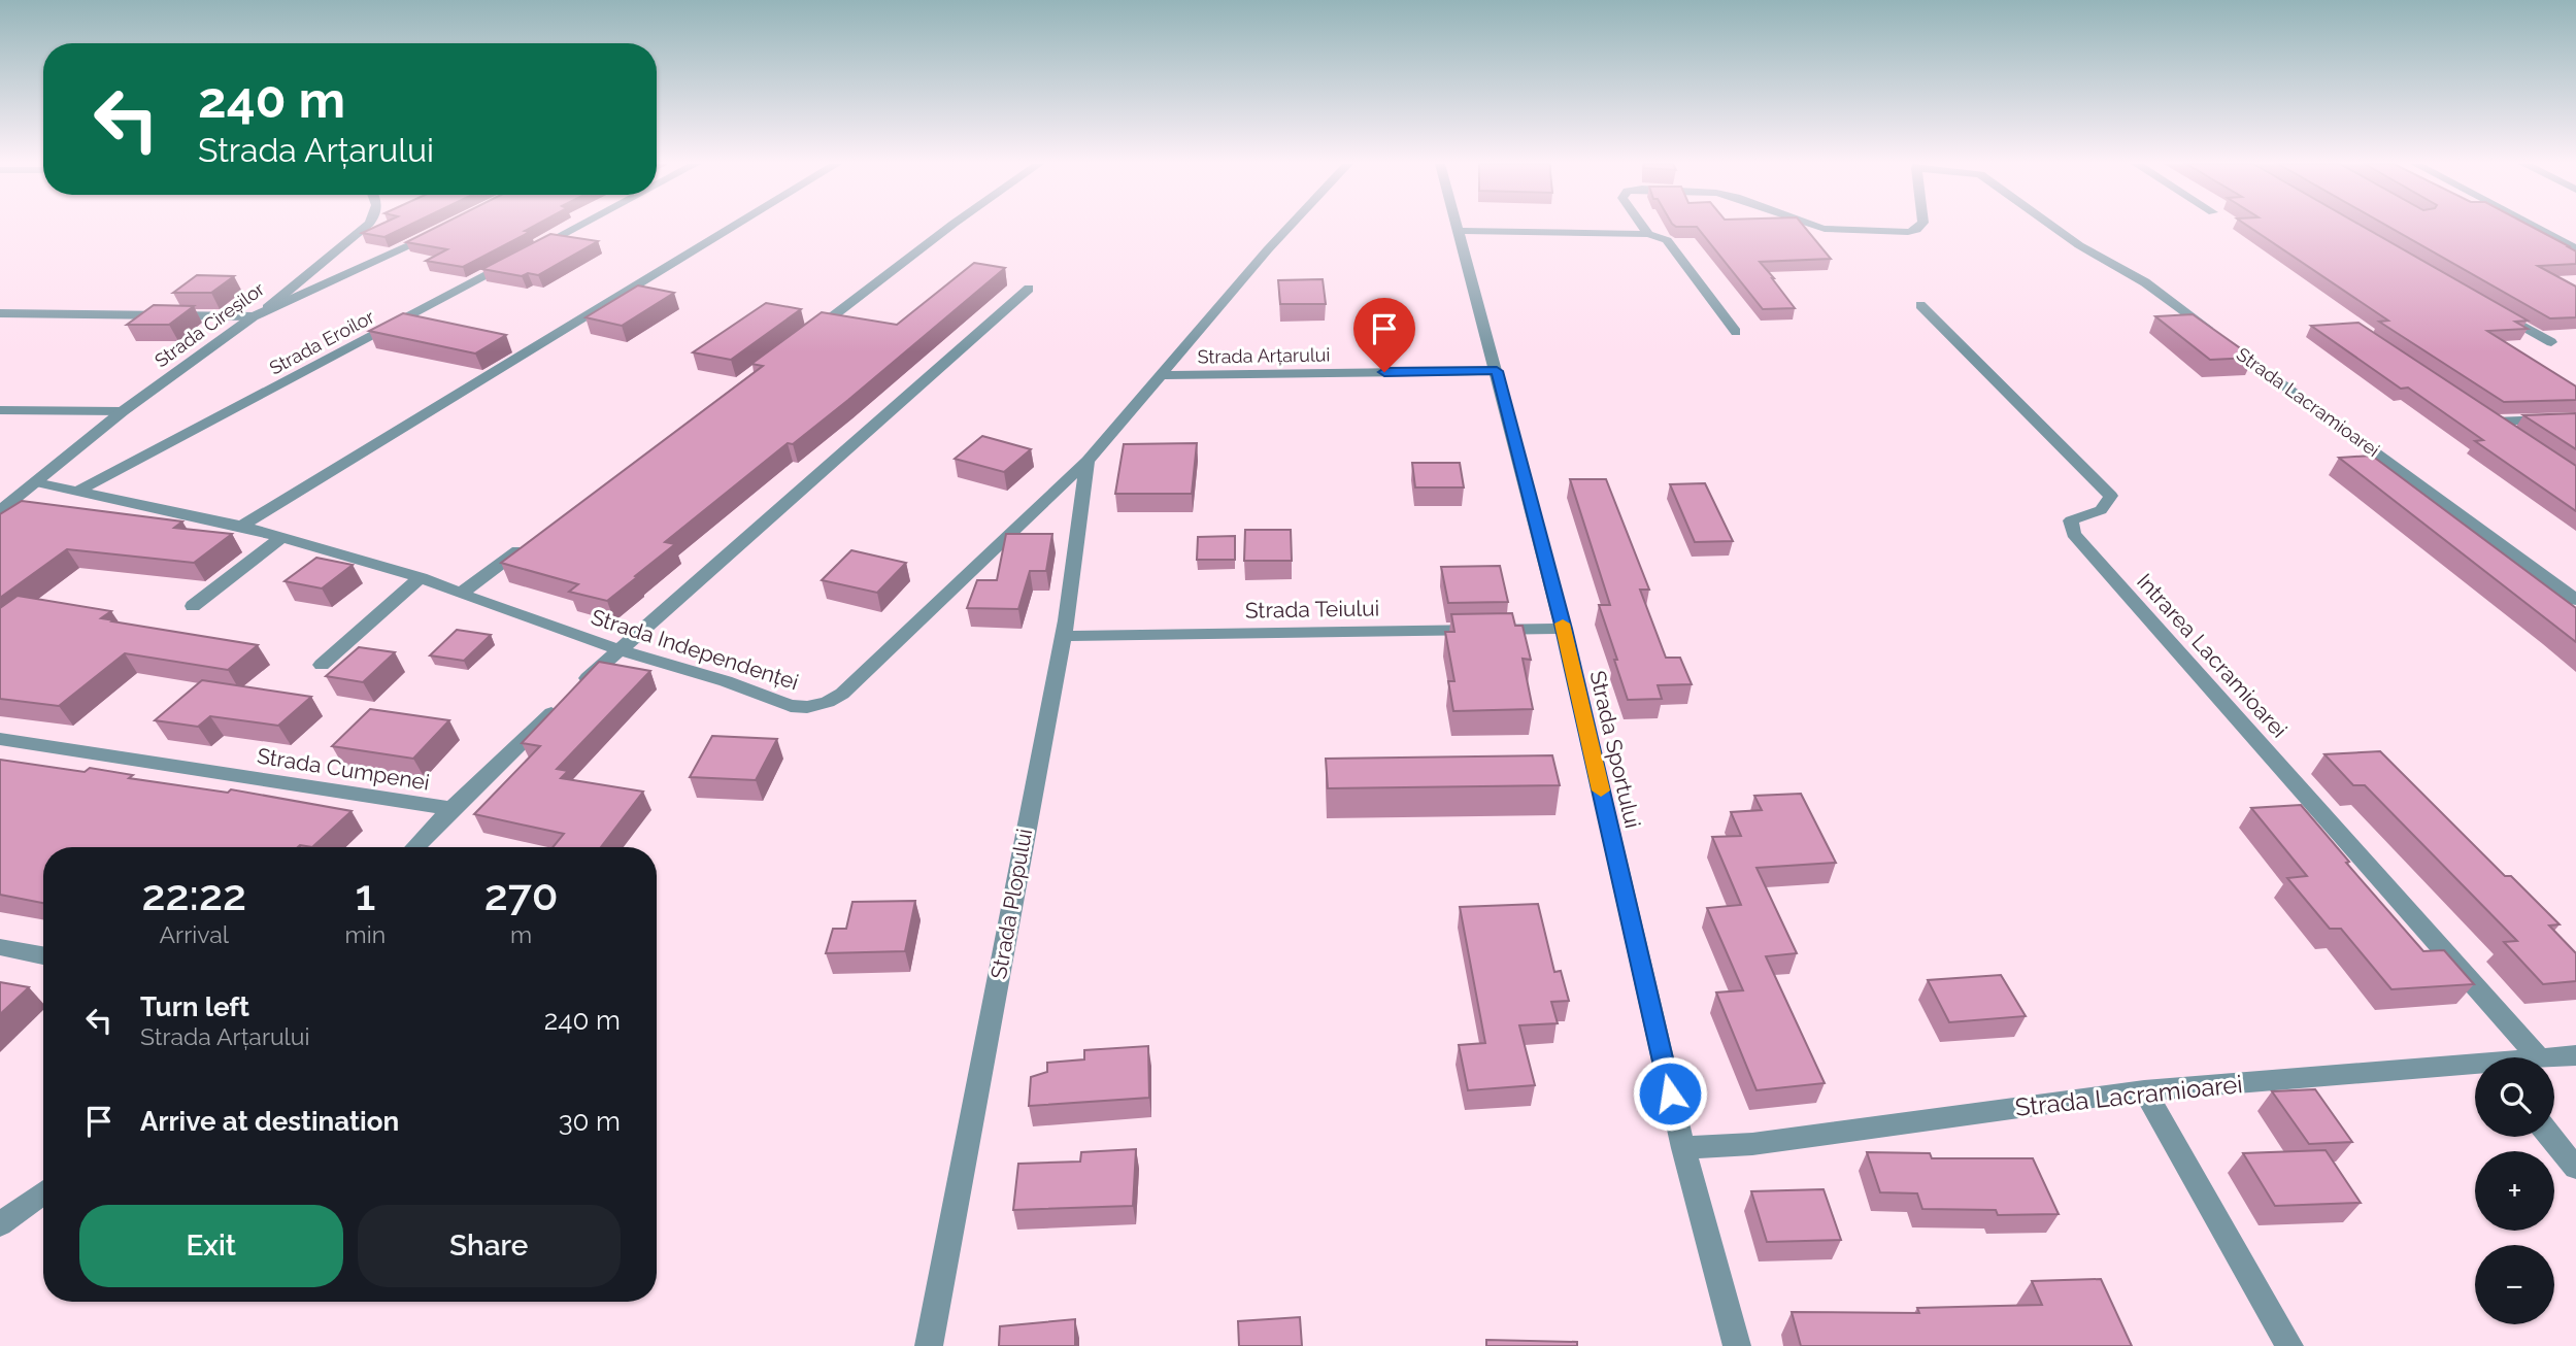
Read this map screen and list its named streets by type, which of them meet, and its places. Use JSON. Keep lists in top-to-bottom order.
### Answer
{
  "streets": {
    "street": [
      "Strada Cireșilor",
      "Strada Eroilor",
      "Strada Arțarului",
      "Strada Lacramioarei",
      "Strada Teiului",
      "Strada Independenței",
      "Intrarea Lacramioarei",
      "Strada Sportului",
      "Strada Cumpenei",
      "Strada Plopului"
    ]
  },
  "crossings": [
    ["Strada Cireșilor", "Strada Independenței"],
    ["Strada Eroilor", "Strada Independenței"],
    ["Strada Arțarului", "Strada Independenței"],
    ["Strada Arțarului", "Strada Sportului"],
    ["Strada Lacramioarei", "Intrarea Lacramioarei"],
    ["Strada Lacramioarei", "Strada Sportului"],
    ["Strada Teiului", "Strada Sportului"],
    ["Strada Teiului", "Strada Plopului"],
    ["Strada Independenței", "Strada Cumpenei"],
    ["Strada Independenței", "Strada Plopului"]
  ],
  "page": {
    "turn": ["240 m", "Strada Arțarului"],
    "eta": [
      "22:22",
      "Arrival",
      "1",
      "min",
      "270",
      "m"
    ],
    "list": [
      {
        "name": "Turn left",
        "note": "Strada Arțarului",
        "value": "240 m"
      },
      {
        "name": "Arrive at destination",
        "value": "30 m"
      }
    ],
    "map_buttons": ["+", "−"],
    "buttons": ["Exit", "Share"]
  }
}
